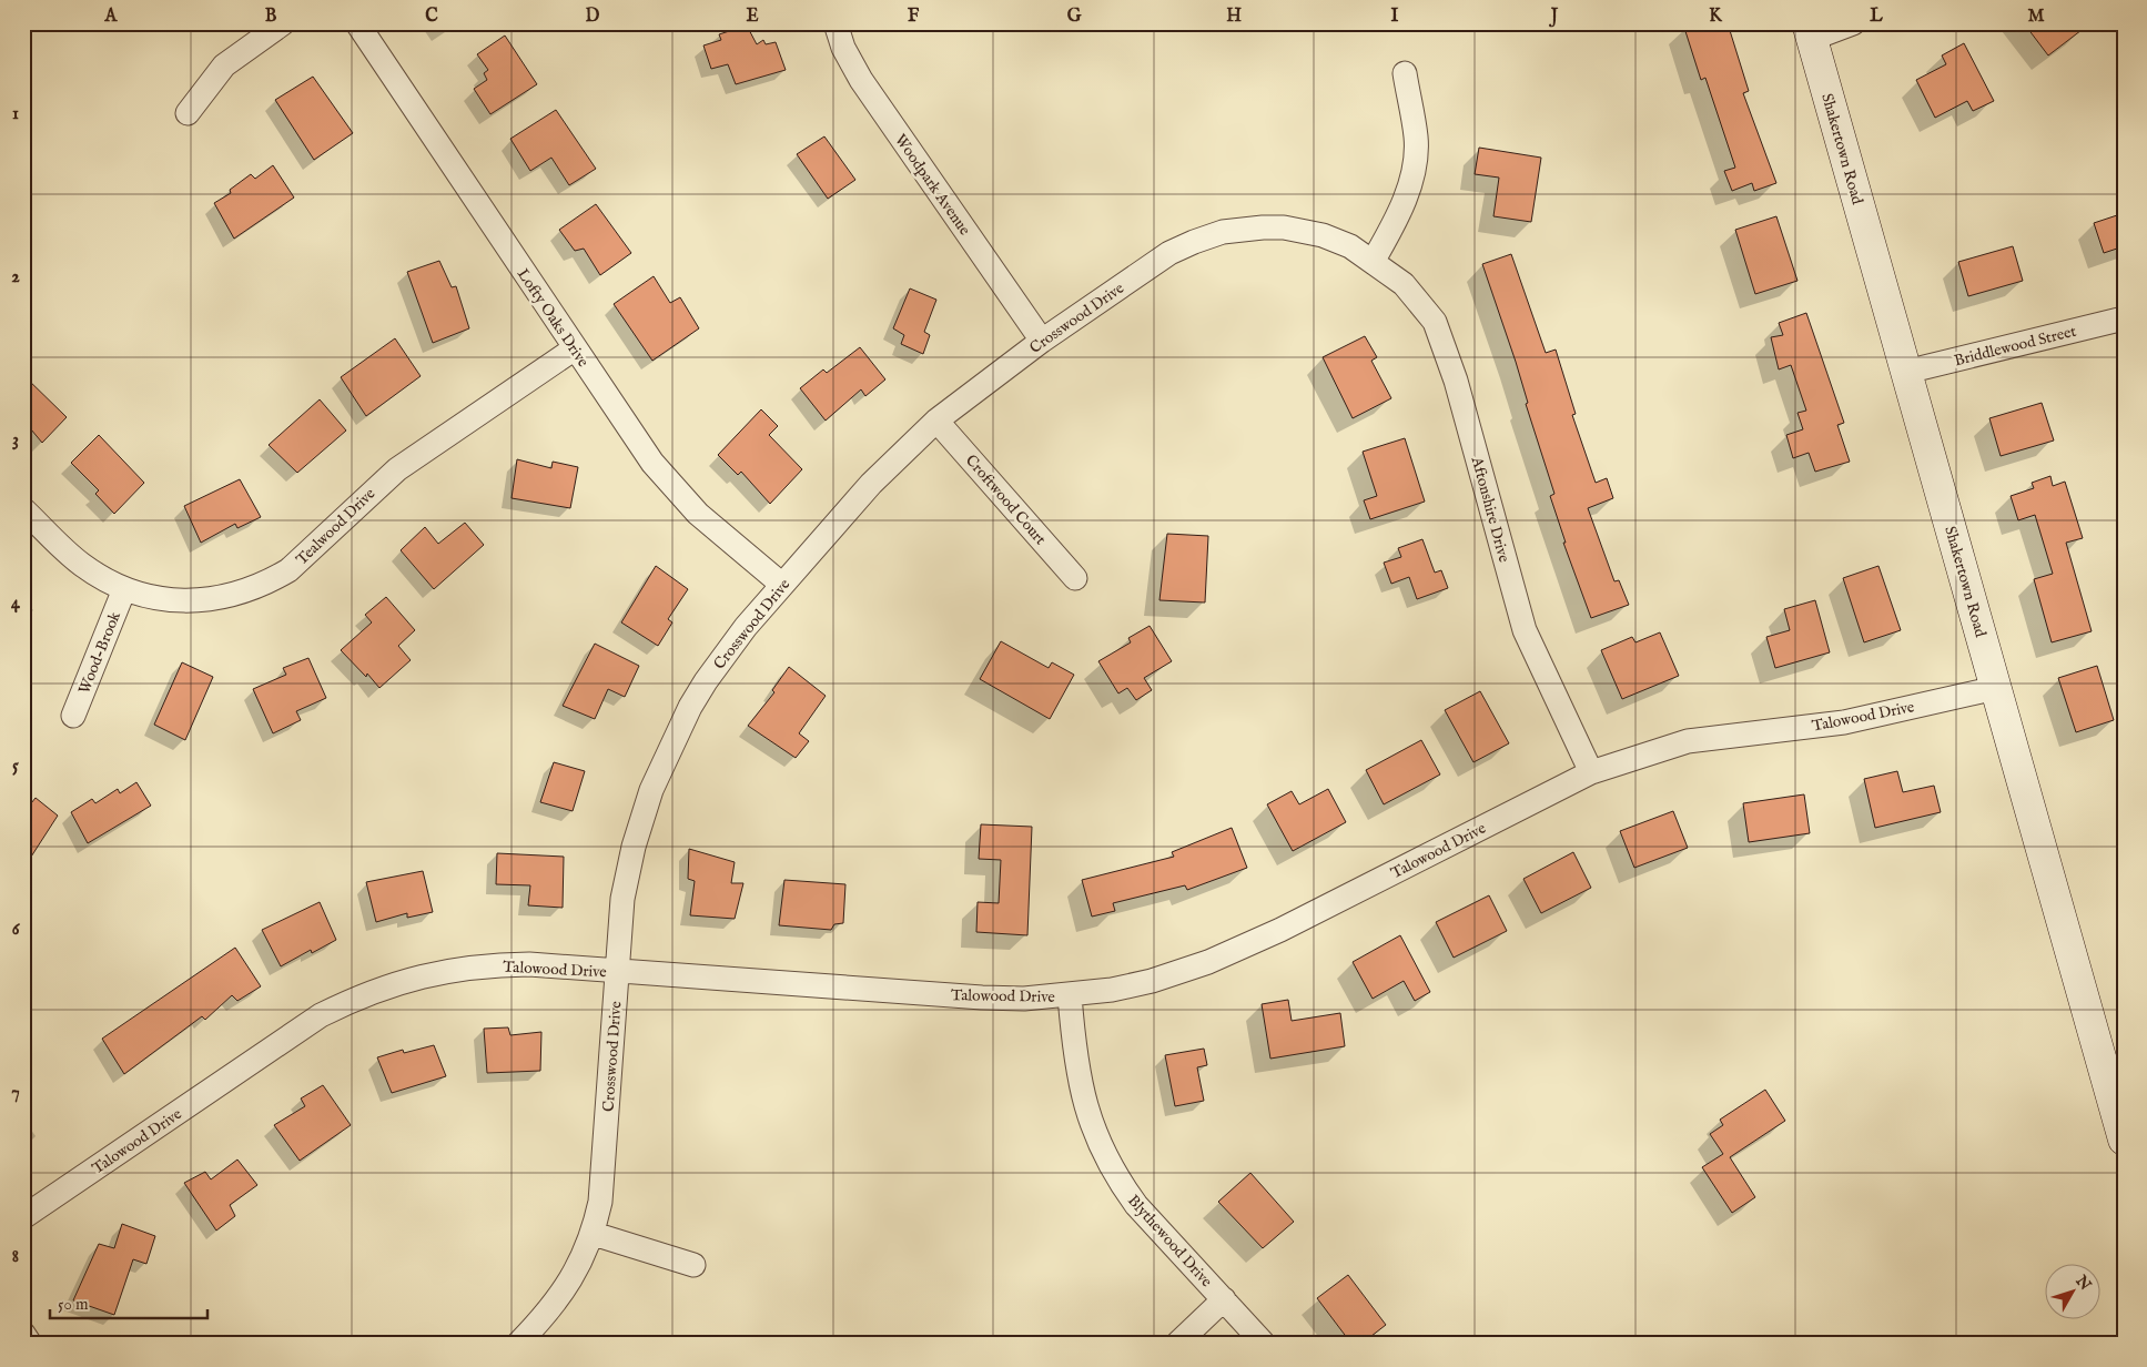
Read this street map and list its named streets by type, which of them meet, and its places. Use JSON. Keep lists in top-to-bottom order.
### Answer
{
  "streets": {
    "street": [
      "Shakertown Road",
      "Woodpark Avenue",
      "Lofty Oaks Drive",
      "Crosswood Drive",
      "Briddlewood Street",
      "Croftwood Court",
      "Aftonshire Drive",
      "Tealwood Drive",
      "Wood-Brook",
      "Talowood Drive",
      "Blythewood Drive"
    ]
  },
  "crossings": [
    ["Shakertown Road", "Briddlewood Street"],
    ["Shakertown Road", "Talowood Drive"],
    ["Woodpark Avenue", "Crosswood Drive"],
    ["Lofty Oaks Drive", "Crosswood Drive"],
    ["Lofty Oaks Drive", "Tealwood Drive"],
    ["Crosswood Drive", "Croftwood Court"],
    ["Crosswood Drive", "Aftonshire Drive"],
    ["Crosswood Drive", "Talowood Drive"],
    ["Aftonshire Drive", "Talowood Drive"],
    ["Tealwood Drive", "Wood-Brook"],
    ["Talowood Drive", "Blythewood Drive"]
  ],
  "scale_bar": "50 m",
  "north": "top right",
  "grid": {
    "columns": [
      "A",
      "B",
      "C",
      "D",
      "E",
      "F",
      "G",
      "H",
      "I",
      "J",
      "K",
      "L",
      "M"
    ],
    "rows": [
      "1",
      "2",
      "3",
      "4",
      "5",
      "6",
      "7",
      "8"
    ]
  }
}
